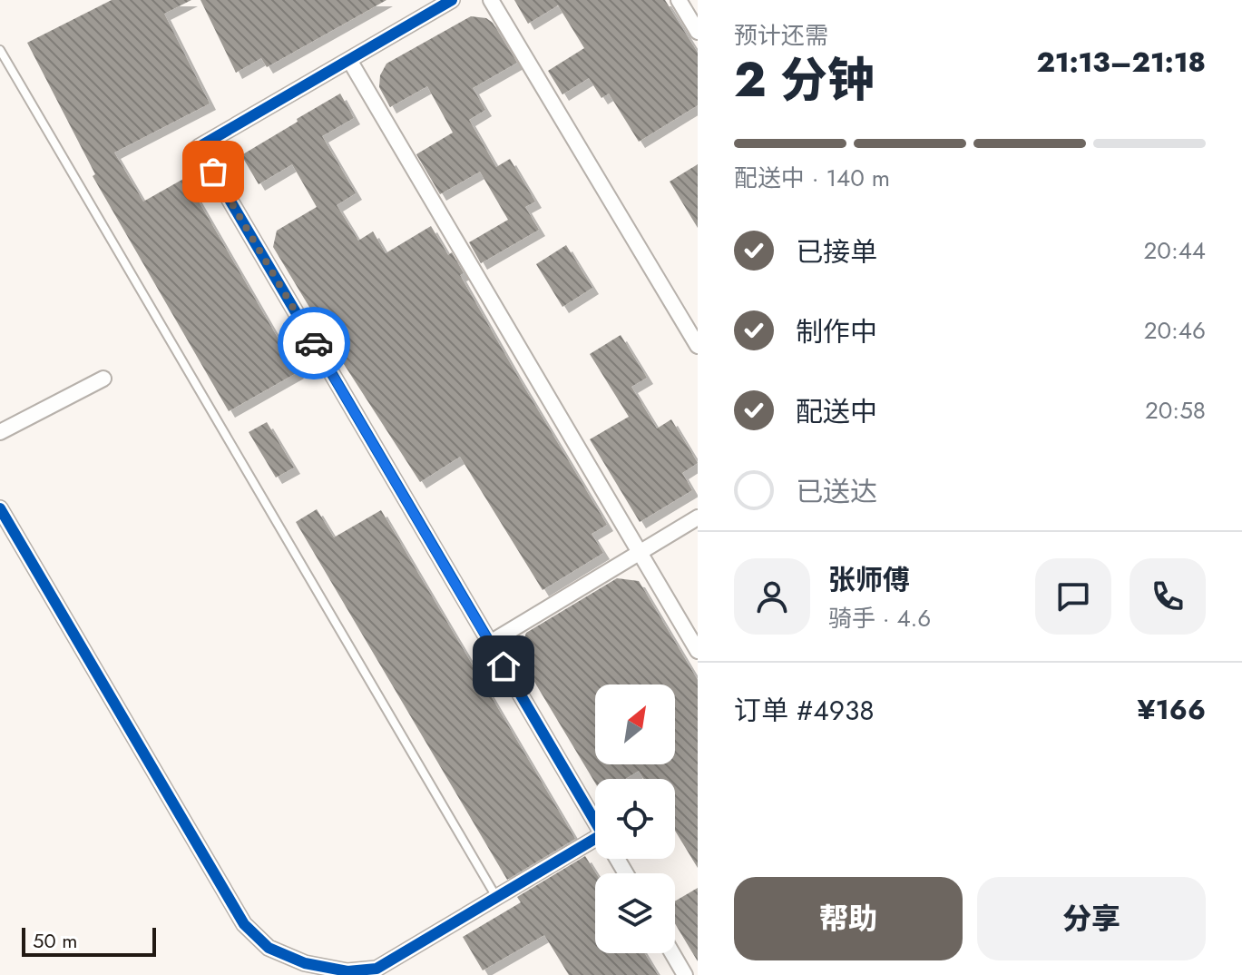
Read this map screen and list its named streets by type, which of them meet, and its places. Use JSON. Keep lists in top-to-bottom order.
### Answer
{
  "scale_bar": "50 m",
  "north": "top right",
  "page": {
    "heading": ["2 分钟", "预计还需", "21:13–21:18"],
    "panel": [
      "张师傅",
      "骑手 · 4.6",
      "订单 #4938",
      "¥166"
    ],
    "bar": "配送中 · 140 m",
    "list": [
      ["已接单", "20:44"],
      ["制作中", "20:46"],
      ["配送中", "20:58"],
      "已送达"
    ],
    "buttons": ["帮助", "分享"],
    "scale": "50 m"
  }
}
